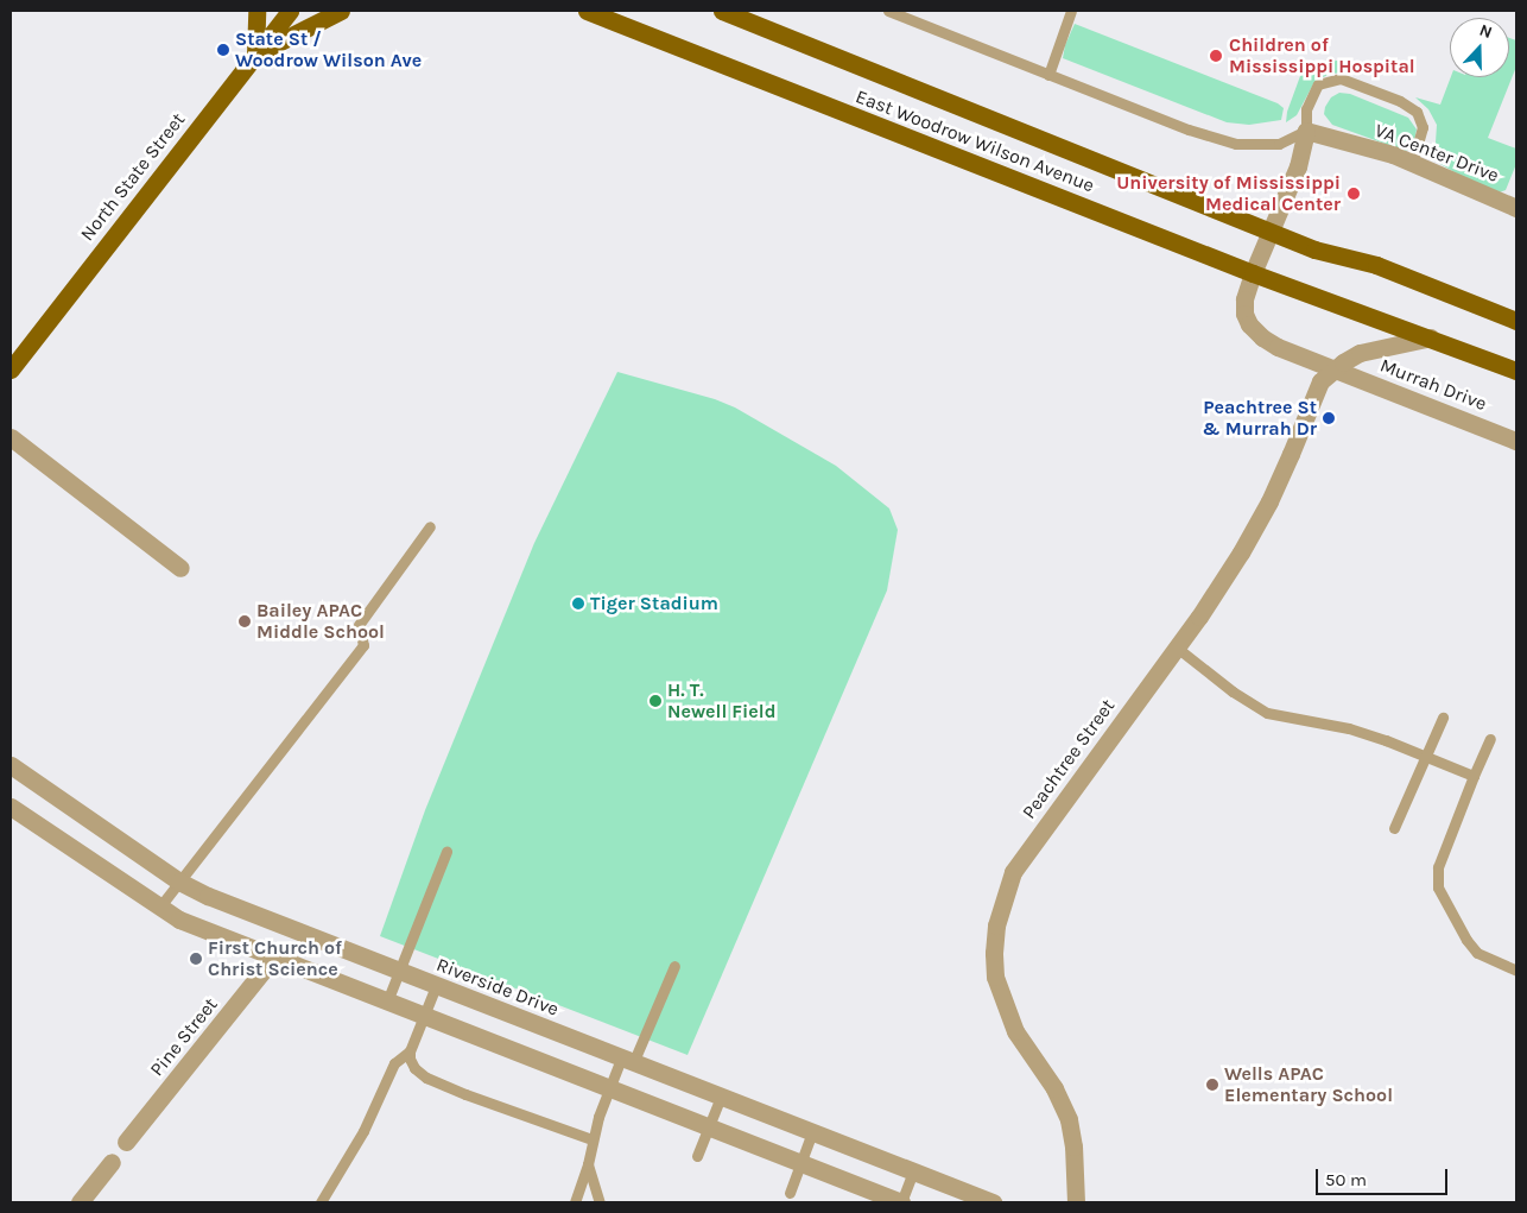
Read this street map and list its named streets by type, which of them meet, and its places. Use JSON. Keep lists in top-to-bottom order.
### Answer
{
  "streets": {
    "main road": ["East Woodrow Wilson Avenue", "North State Street"],
    "street": [
      "VA Center Drive",
      "Murrah Drive",
      "Peachtree Street",
      "Riverside Drive",
      "Pine Street"
    ]
  },
  "crossings": [
    ["East Woodrow Wilson Avenue", "Peachtree Street"],
    ["Murrah Drive", "Peachtree Street"]
  ],
  "places": [
    "State St / Woodrow Wilson Ave",
    "Children of Mississippi Hospital",
    "University of Mississippi Medical Center",
    "Peachtree St & Murrah Dr",
    "Tiger Stadium",
    "Bailey APAC Middle School",
    "H. T. Newell Field",
    "First Church of Christ Science",
    "Wells APAC Elementary School"
  ],
  "scale_bar": "50 m",
  "north": "top"
}
